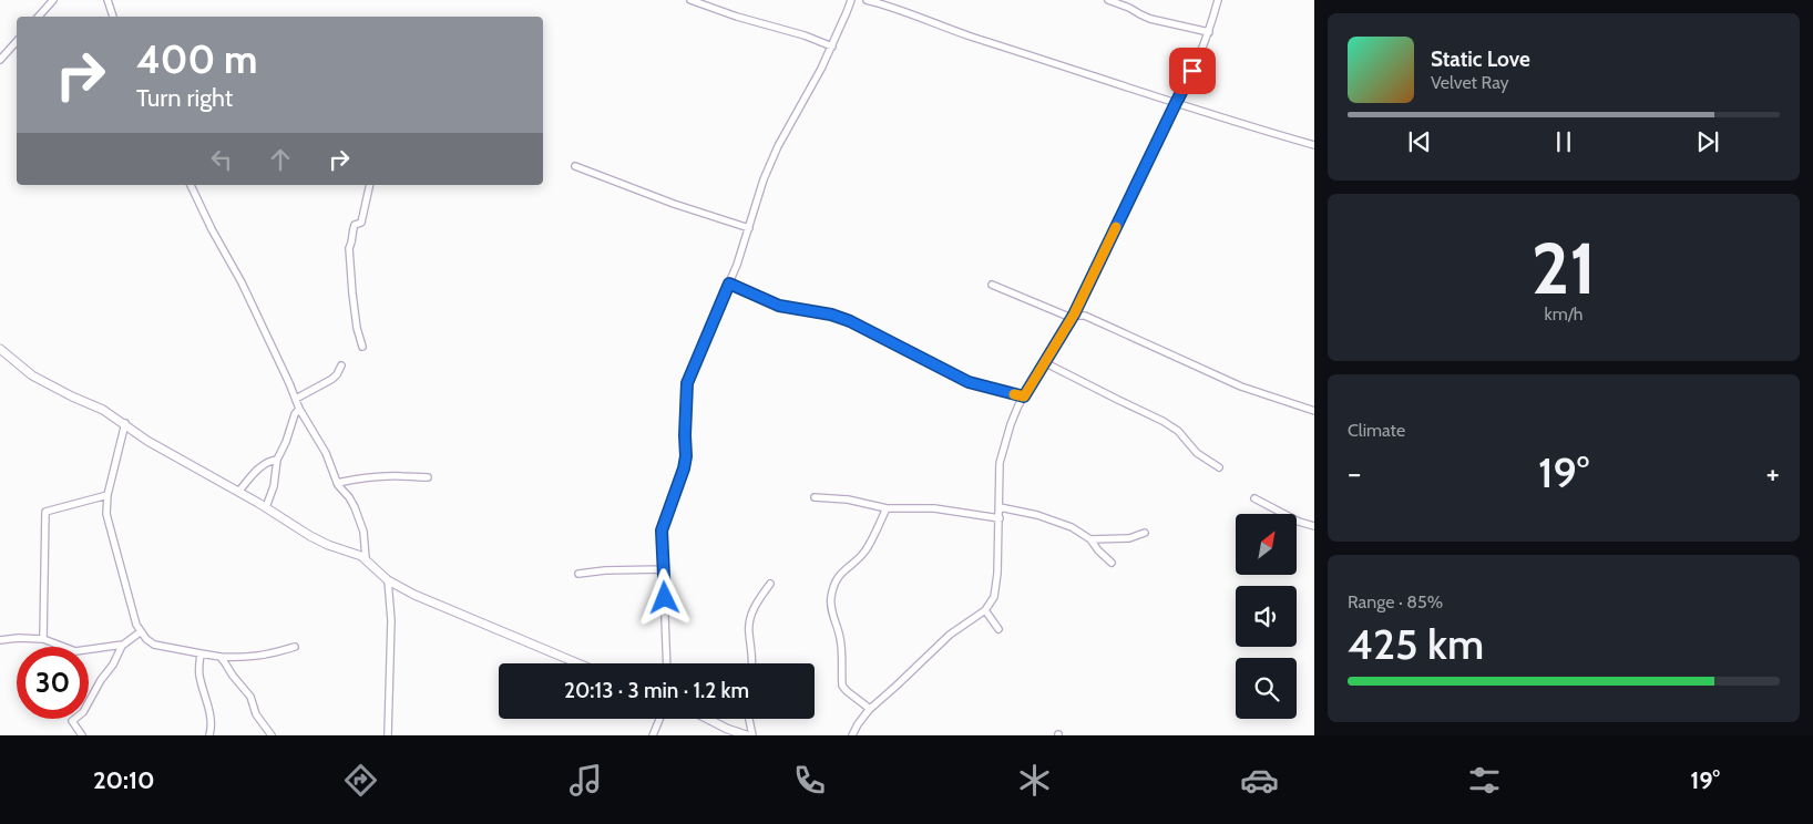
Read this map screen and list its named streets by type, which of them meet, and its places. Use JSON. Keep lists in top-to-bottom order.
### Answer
{
  "north": "top right",
  "page": {
    "turn": ["400 m", "Turn right"],
    "song": ["Static Love", "Velvet Ray"],
    "tile": [
      ["21", "km/h"],
      "Climate",
      ["Range · 85%", "425 km"]
    ],
    "heat": ["−", "19°", "+"],
    "limit": "30",
    "trip": "20:13 · 3 min · 1.2 km",
    "tabs": ["20:10", "19°"]
  }
}
